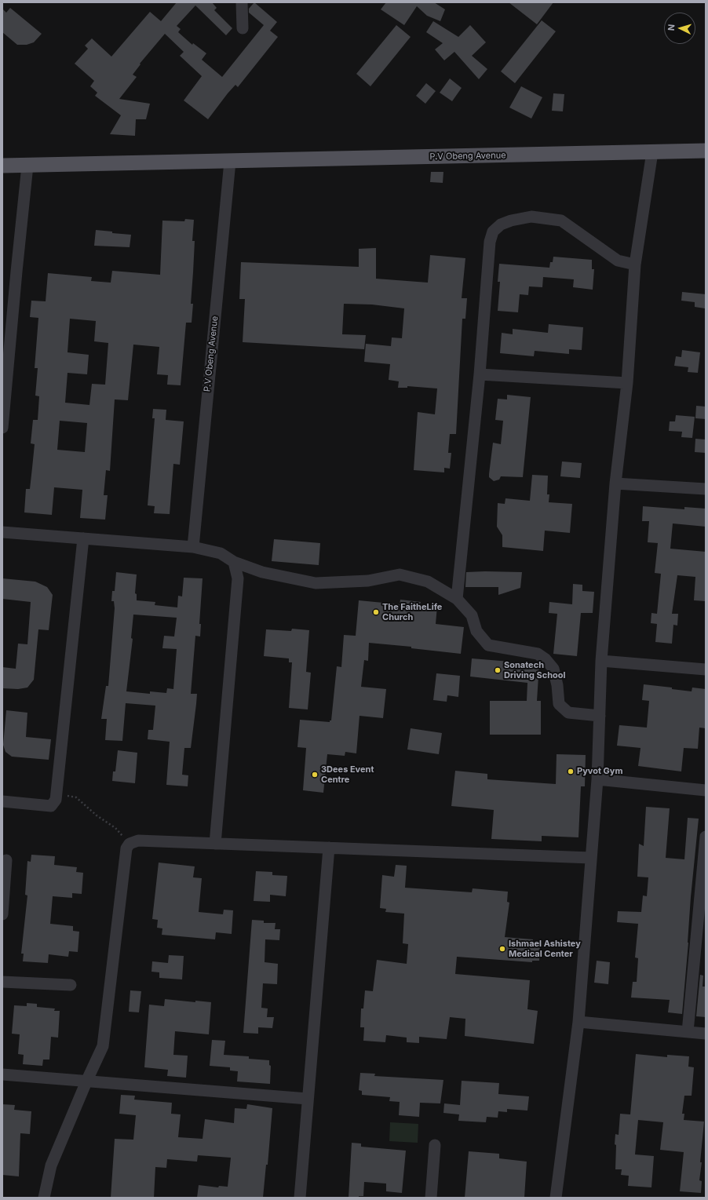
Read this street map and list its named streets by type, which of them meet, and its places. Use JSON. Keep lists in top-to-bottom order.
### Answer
{
  "streets": {
    "main road": ["P.V Obeng Avenue"]
  },
  "places": [
    "The FaitheLife Church",
    "Sonatech Driving School",
    "Pyvot Gym",
    "3Dees Event Centre",
    "Ishmael Ashistey Medical Center"
  ],
  "north": "left"
}
